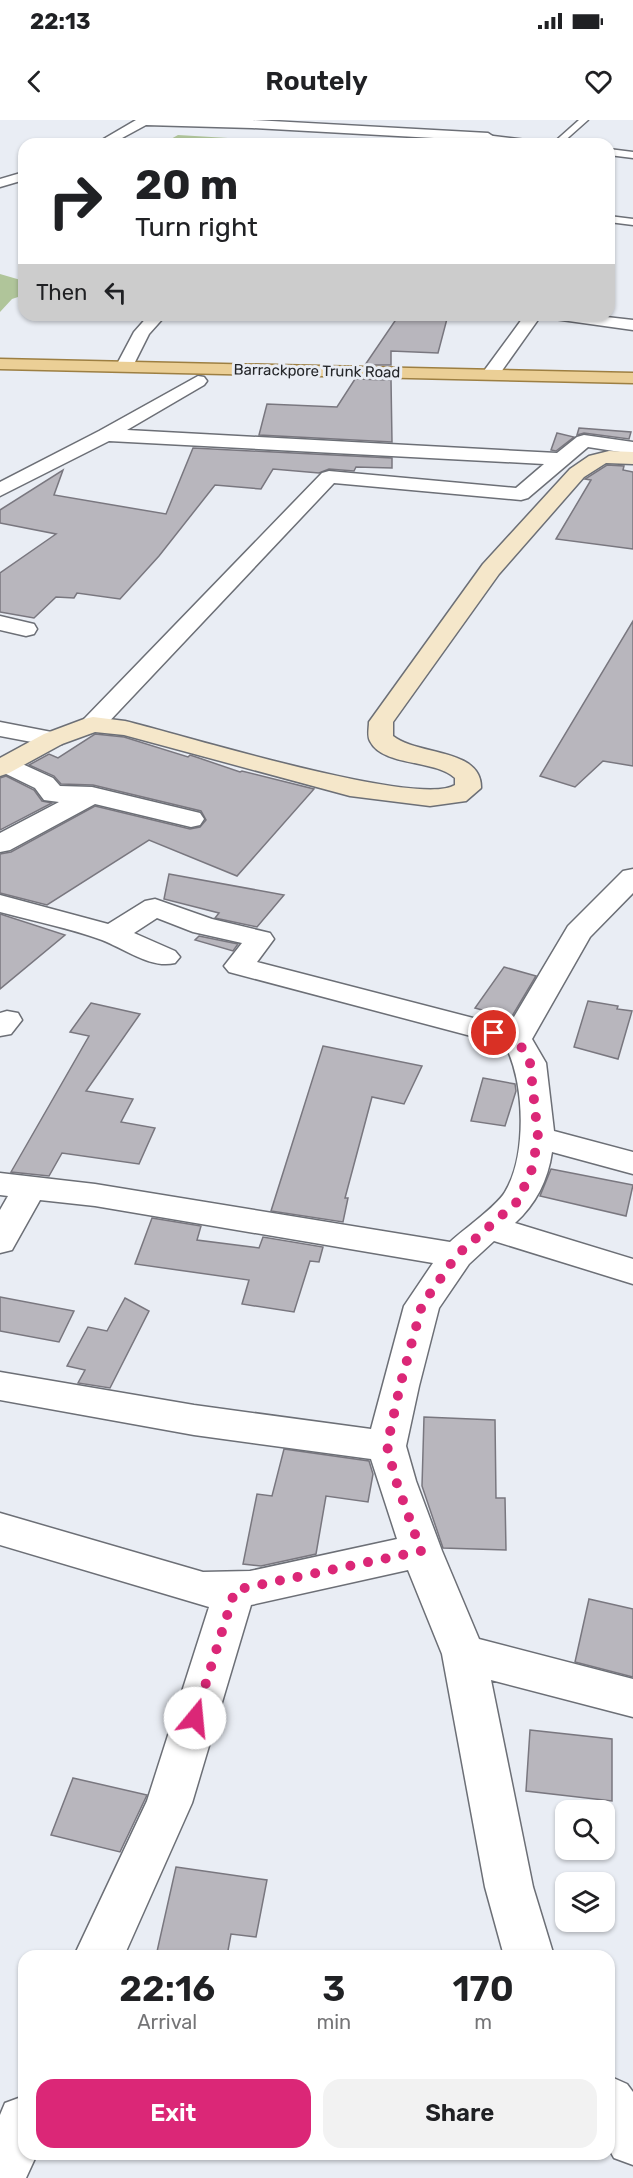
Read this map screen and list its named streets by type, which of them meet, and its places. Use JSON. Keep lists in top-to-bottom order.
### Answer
{
  "streets": {
    "main road": ["Barrackpore Trunk Road"]
  },
  "page": {
    "status": "22:13",
    "header": "Routely",
    "turn": ["20 m", "Turn right"],
    "then": "Then",
    "eta": [
      "22:16",
      "Arrival",
      "3",
      "min",
      "170",
      "m"
    ],
    "buttons": ["Exit", "Share"]
  }
}
